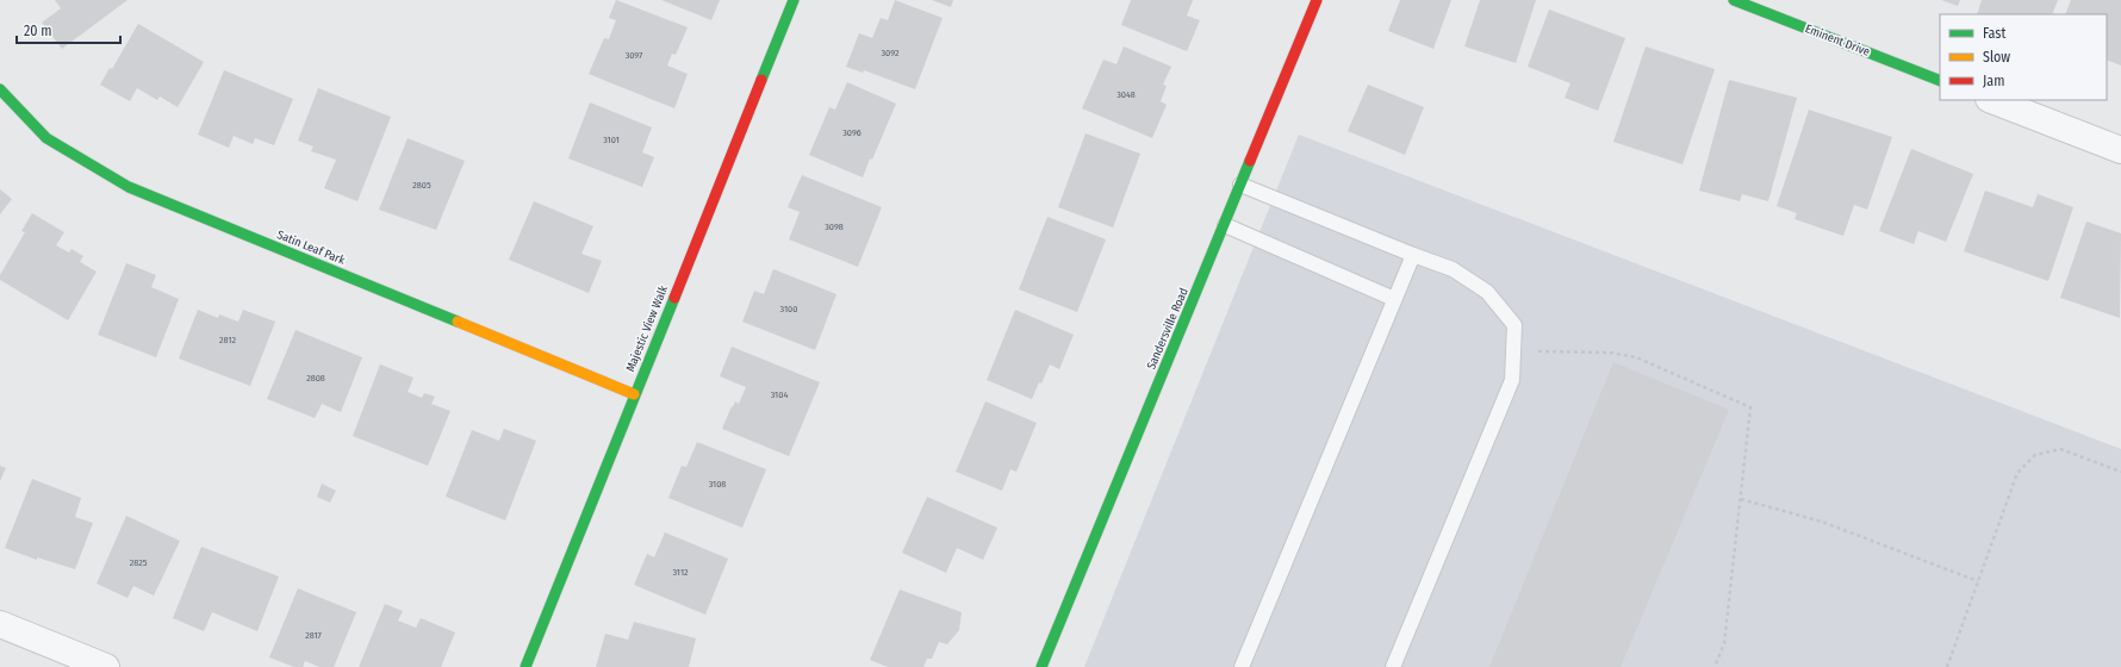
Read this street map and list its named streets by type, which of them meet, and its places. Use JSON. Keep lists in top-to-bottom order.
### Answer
{
  "streets": {
    "street": [
      "Eminent Drive",
      "Satin Leaf Park",
      "Majestic View Walk",
      "Sandersville Road"
    ]
  },
  "crossings": [
    ["Satin Leaf Park", "Majestic View Walk"]
  ],
  "house_numbers": [
    "3092",
    "3097",
    "3048",
    "3096",
    "3101",
    "2805",
    "3098",
    "3100",
    "2812",
    "2808",
    "3104",
    "3108",
    "2825",
    "3112",
    "2817"
  ],
  "legend": ["Fast", "Slow", "Jam"],
  "scale_bar": "20 m"
}
